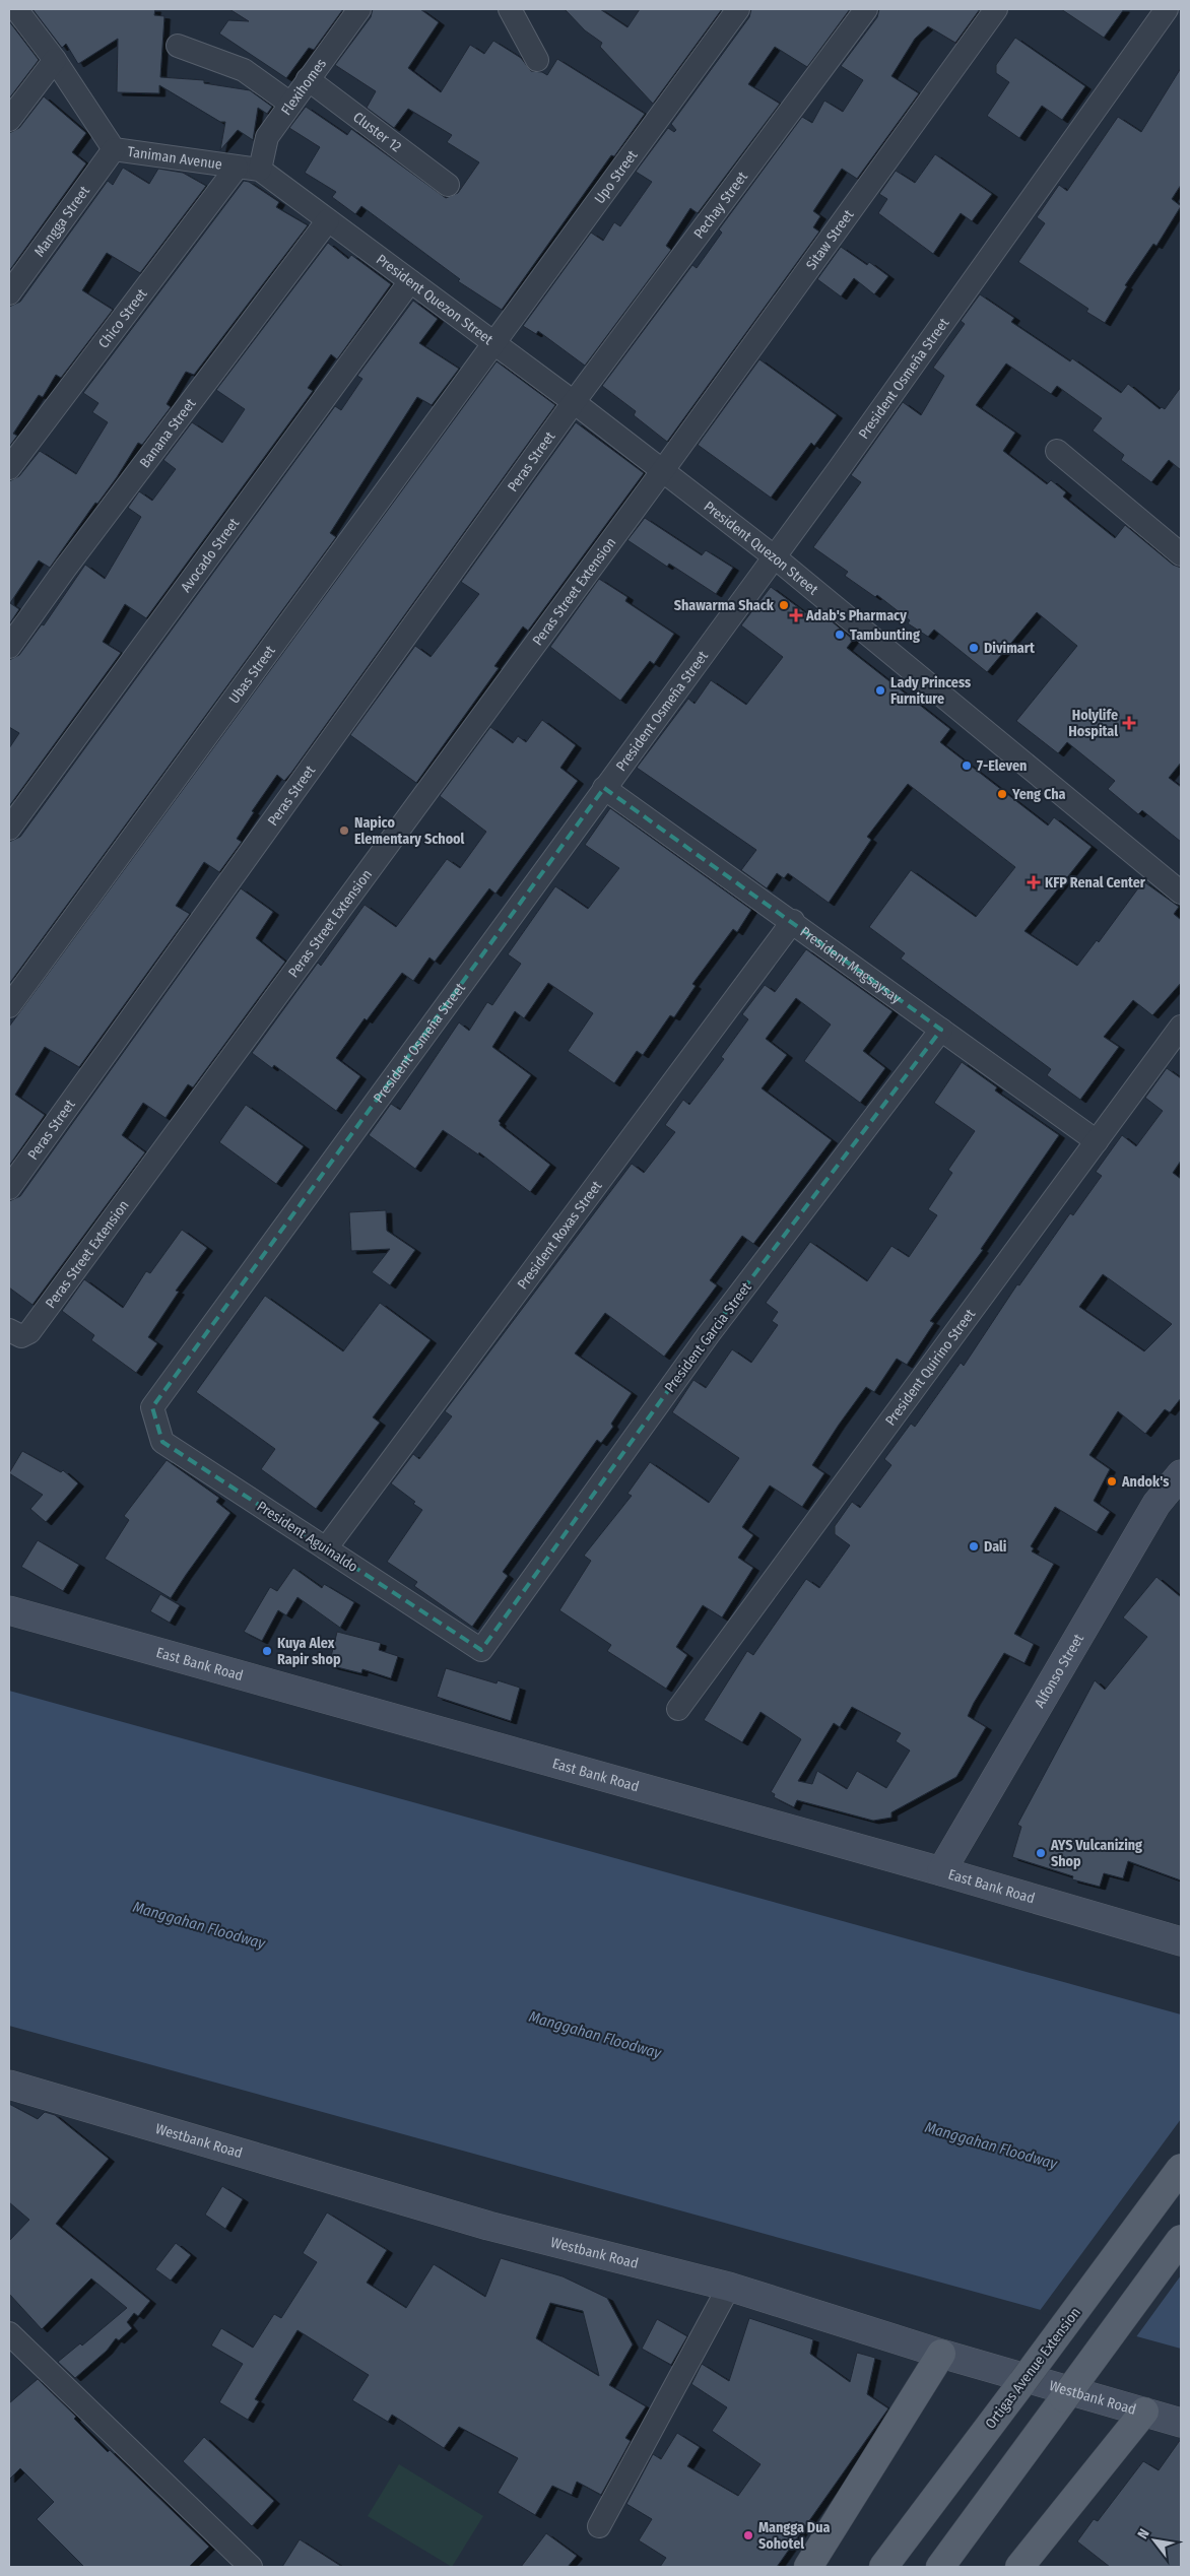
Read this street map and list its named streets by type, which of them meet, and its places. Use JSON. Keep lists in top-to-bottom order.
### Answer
{
  "streets": {
    "main road": ["Ortigas Avenue Extension"],
    "street": [
      "Flexihomes",
      "Cluster 12",
      "Taniman Avenue",
      "Upo Street",
      "Pechay Street",
      "Mangga Street",
      "Sitaw Street",
      "President Quezon Street",
      "Chico Street",
      "President Osmeña Street",
      "Banana Street",
      "Peras Street",
      "Avocado Street",
      "Peras Street Extension",
      "Ubas Street",
      "President Magsaysay",
      "President Roxas Street",
      "President Garcia Street",
      "President Quirino Street",
      "President Aguinaldo",
      "East Bank Road",
      "Alfonso Street",
      "Westbank Road"
    ]
  },
  "crossings": [
    ["Flexihomes", "Cluster 12"],
    ["Flexihomes", "Taniman Avenue"],
    ["Taniman Avenue", "Mangga Street"],
    ["Taniman Avenue", "President Quezon Street"],
    ["Taniman Avenue", "Chico Street"],
    ["Taniman Avenue", "Banana Street"],
    ["Upo Street", "President Quezon Street"],
    ["Upo Street", "Ubas Street"],
    ["Pechay Street", "President Quezon Street"],
    ["Pechay Street", "Peras Street"],
    ["Sitaw Street", "President Quezon Street"],
    ["Sitaw Street", "Peras Street Extension"],
    ["President Quezon Street", "President Osmeña Street"],
    ["President Quezon Street", "Banana Street"],
    ["President Quezon Street", "Peras Street"],
    ["President Quezon Street", "Avocado Street"],
    ["President Quezon Street", "Peras Street Extension"],
    ["President Quezon Street", "Ubas Street"],
    ["President Osmeña Street", "President Magsaysay"],
    ["President Osmeña Street", "President Aguinaldo"],
    ["President Magsaysay", "President Roxas Street"],
    ["President Magsaysay", "President Garcia Street"],
    ["President Magsaysay", "President Quirino Street"],
    ["President Roxas Street", "President Aguinaldo"],
    ["President Garcia Street", "President Aguinaldo"],
    ["East Bank Road", "Alfonso Street"]
  ],
  "water": ["Manggahan Floodway"],
  "places": {
    "other": [
      "Shawarma Shack",
      "Tambunting",
      "Divimart",
      "Lady Princess Furniture",
      "7-Eleven",
      "Yeng Cha",
      "Napico Elementary School",
      "Andok's",
      "Dali",
      "Kuya Alex Rapir shop",
      "AYS Vulcanizing Shop",
      "Mangga Dua Sohotel"
    ],
    "health": ["Adab's Pharmacy", "Holylife Hospital", "KFP Renal Center"]
  },
  "north": "top left"
}
